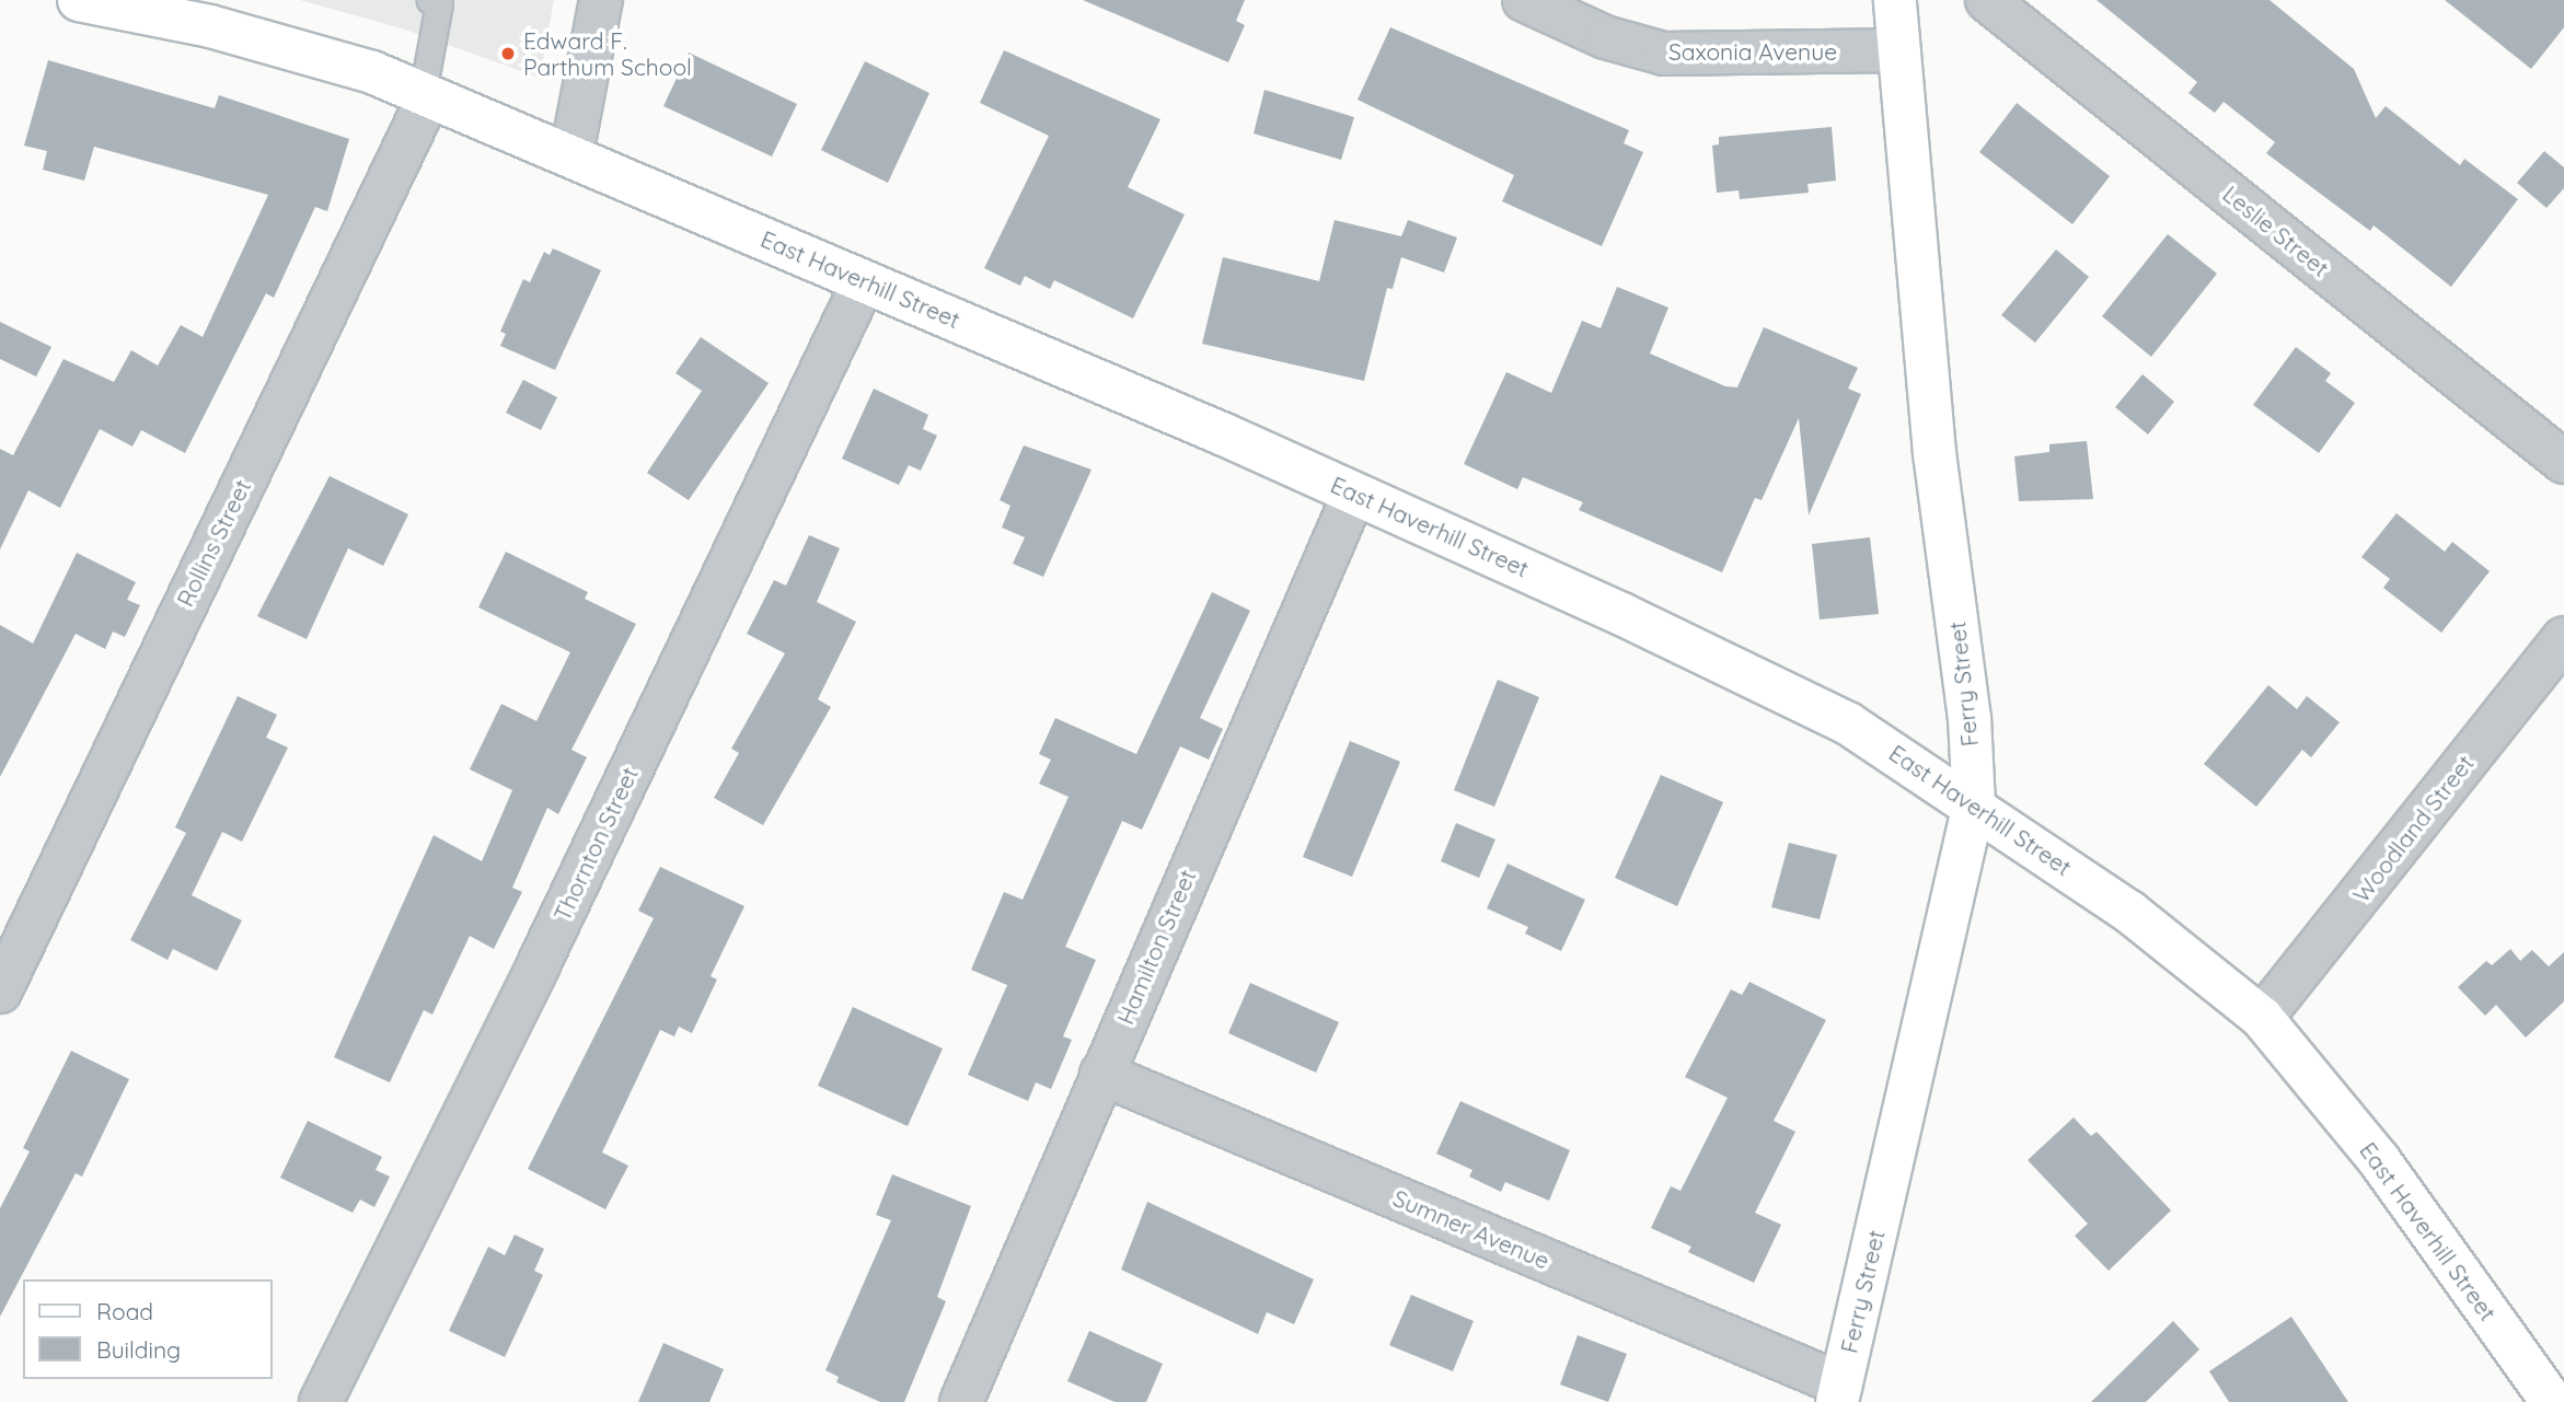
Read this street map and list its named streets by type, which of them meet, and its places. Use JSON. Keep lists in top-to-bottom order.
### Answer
{
  "streets": {
    "main road": ["East Haverhill Street", "Ferry Street"],
    "street": [
      "Saxonia Avenue",
      "Leslie Street",
      "Rollins Street",
      "Woodland Street",
      "Thornton Street",
      "Hamilton Street",
      "Sumner Avenue"
    ]
  },
  "crossings": [
    ["Saxonia Avenue", "Ferry Street"],
    ["East Haverhill Street", "Rollins Street"],
    ["East Haverhill Street", "Ferry Street"],
    ["East Haverhill Street", "Woodland Street"],
    ["East Haverhill Street", "Thornton Street"],
    ["East Haverhill Street", "Hamilton Street"],
    ["Ferry Street", "Sumner Avenue"],
    ["Hamilton Street", "Sumner Avenue"]
  ],
  "places": ["Edward F. Parthum School"],
  "legend": ["Road", "Building"]
}
